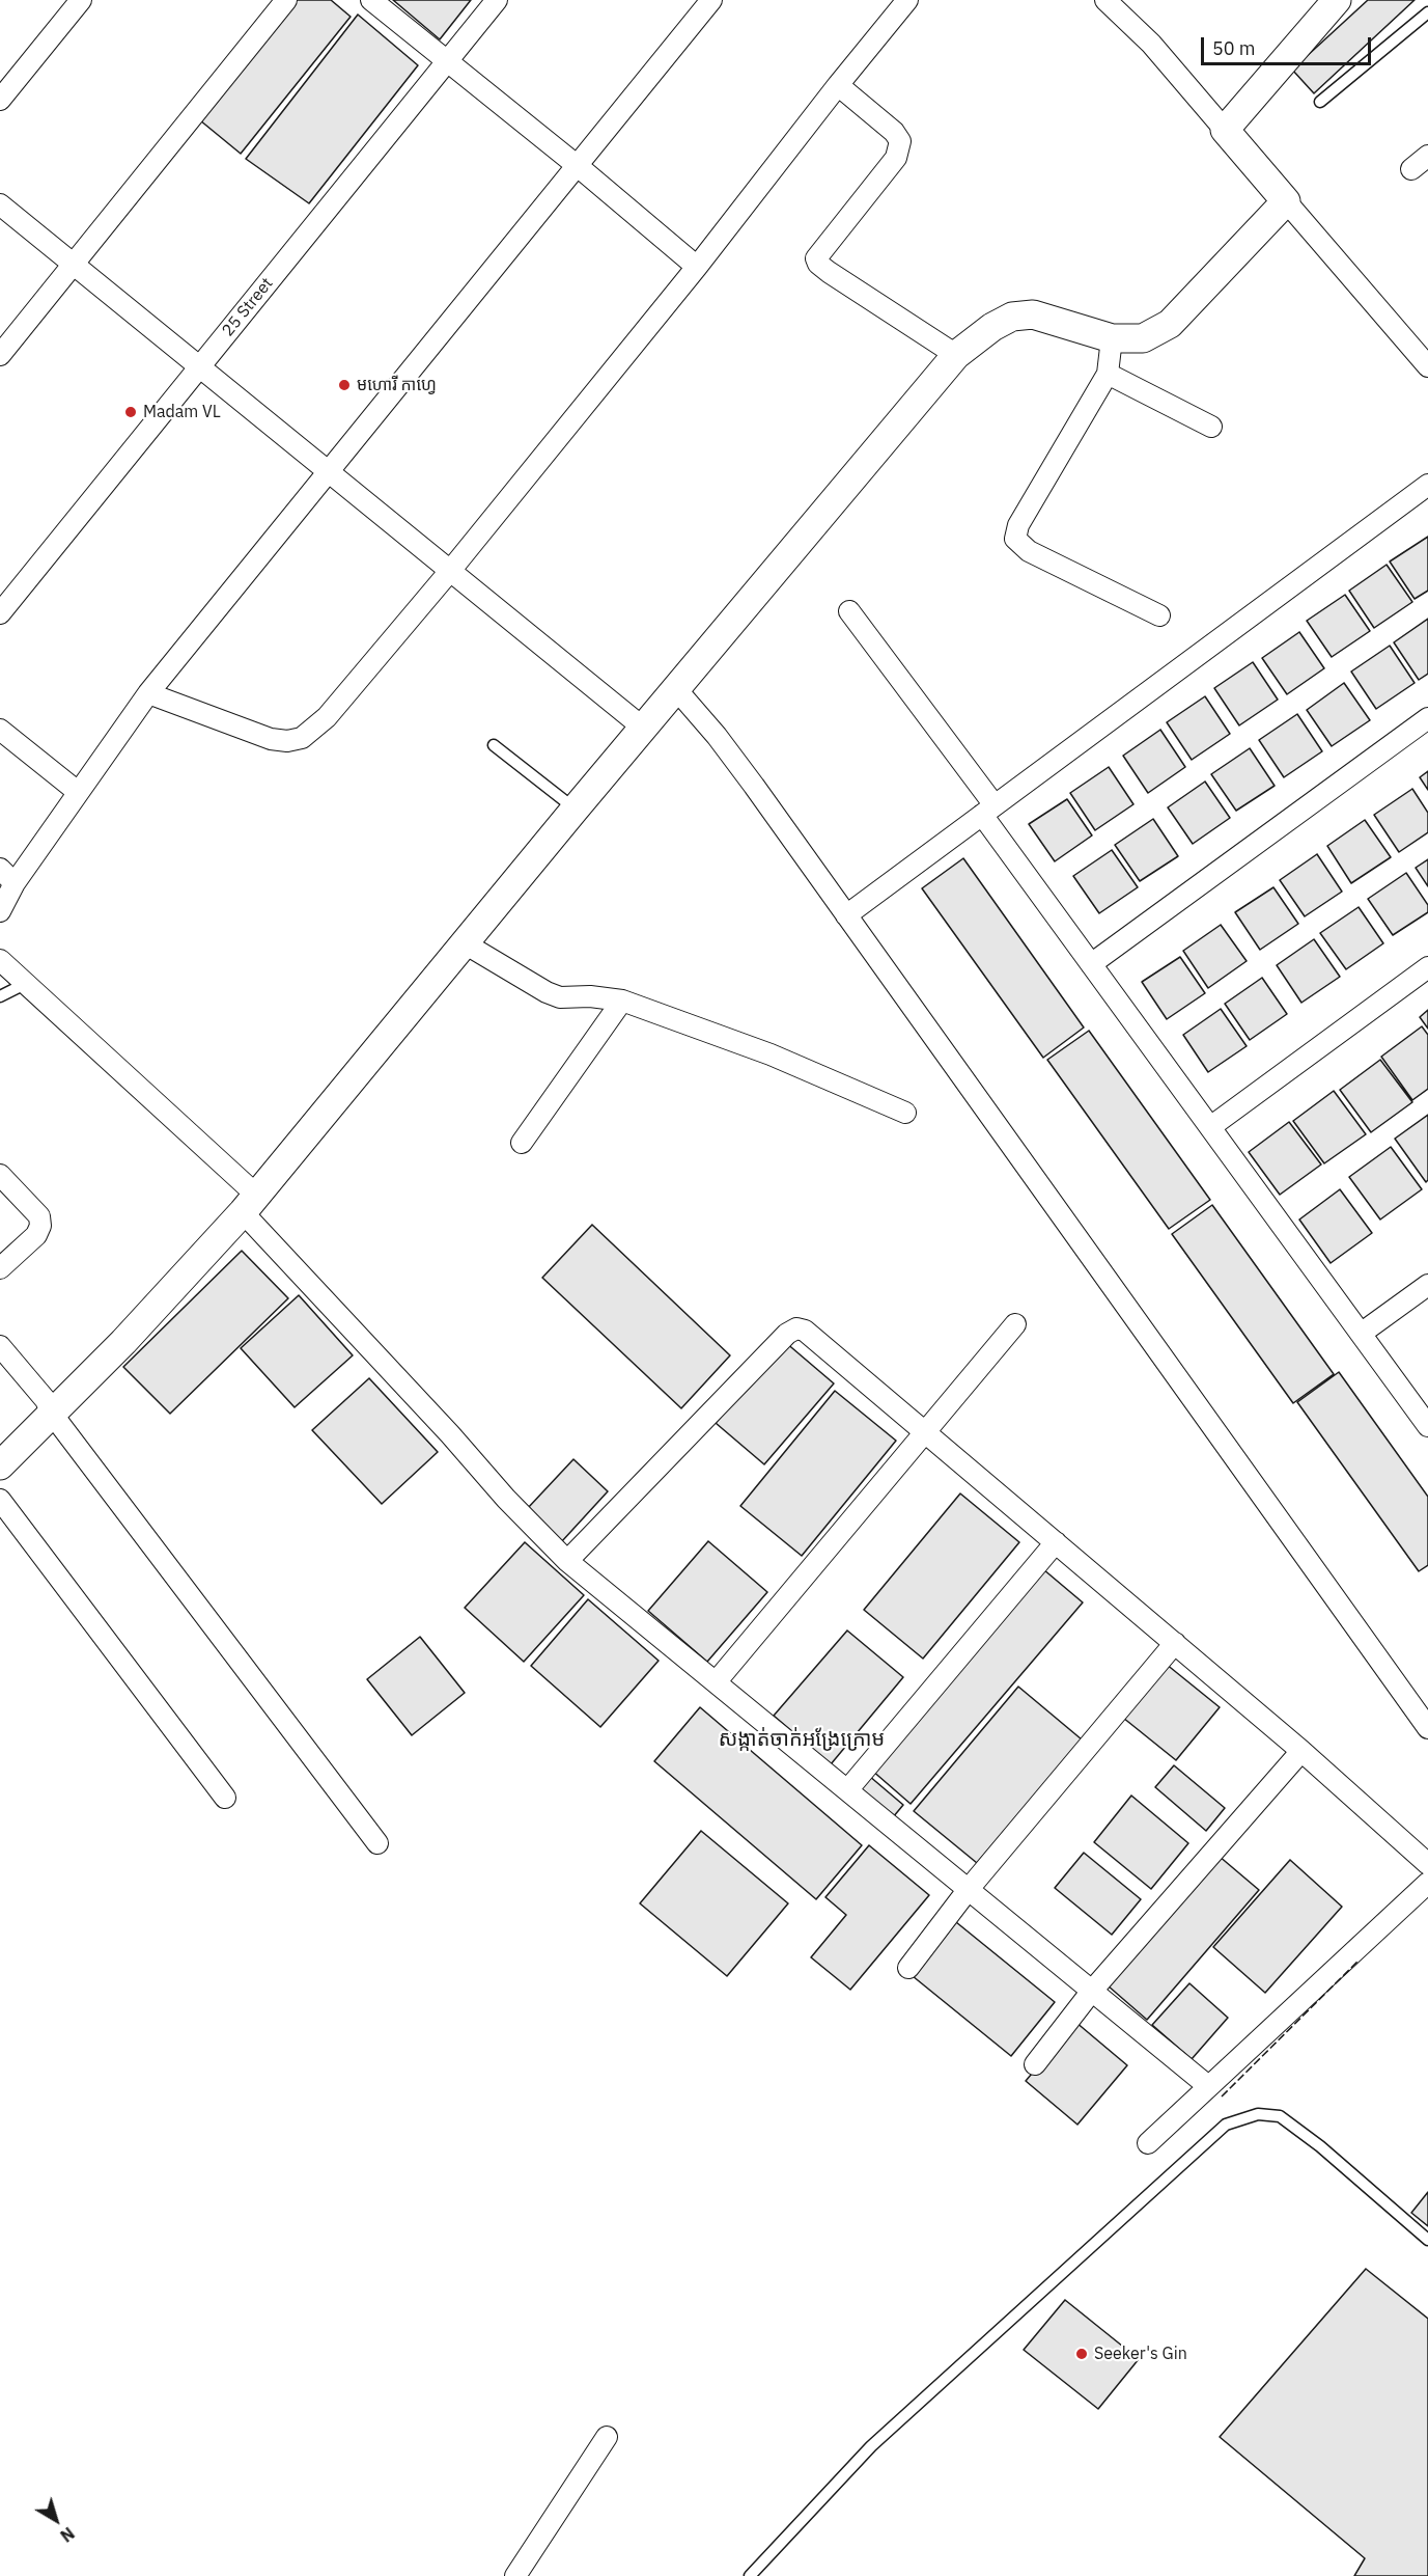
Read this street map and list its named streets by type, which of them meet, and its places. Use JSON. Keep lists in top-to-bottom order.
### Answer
{
  "streets": {
    "street": ["25 Street"]
  },
  "districts": ["សង្កាត់ចាក់អង្រែក្រោម"],
  "places": ["មហោរី កាហ្វេ", "Madam VL", "Seeker's Gin"],
  "scale_bar": "50 m",
  "north": "bottom right"
}
